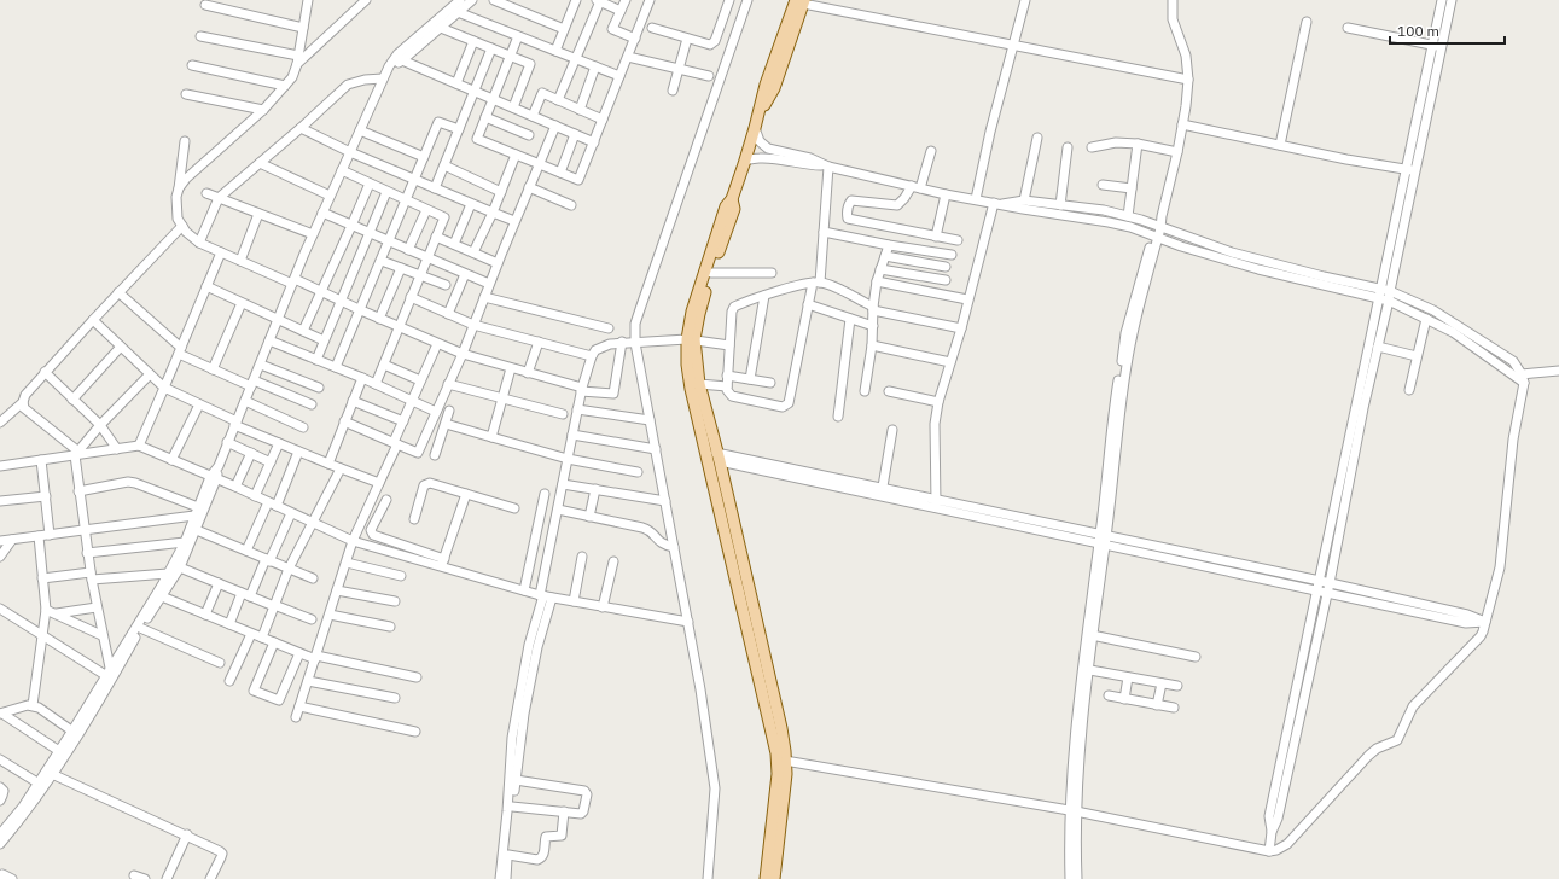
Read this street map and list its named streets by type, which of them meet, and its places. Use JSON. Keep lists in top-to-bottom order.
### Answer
{
  "scale_bar": "100 m"
}
